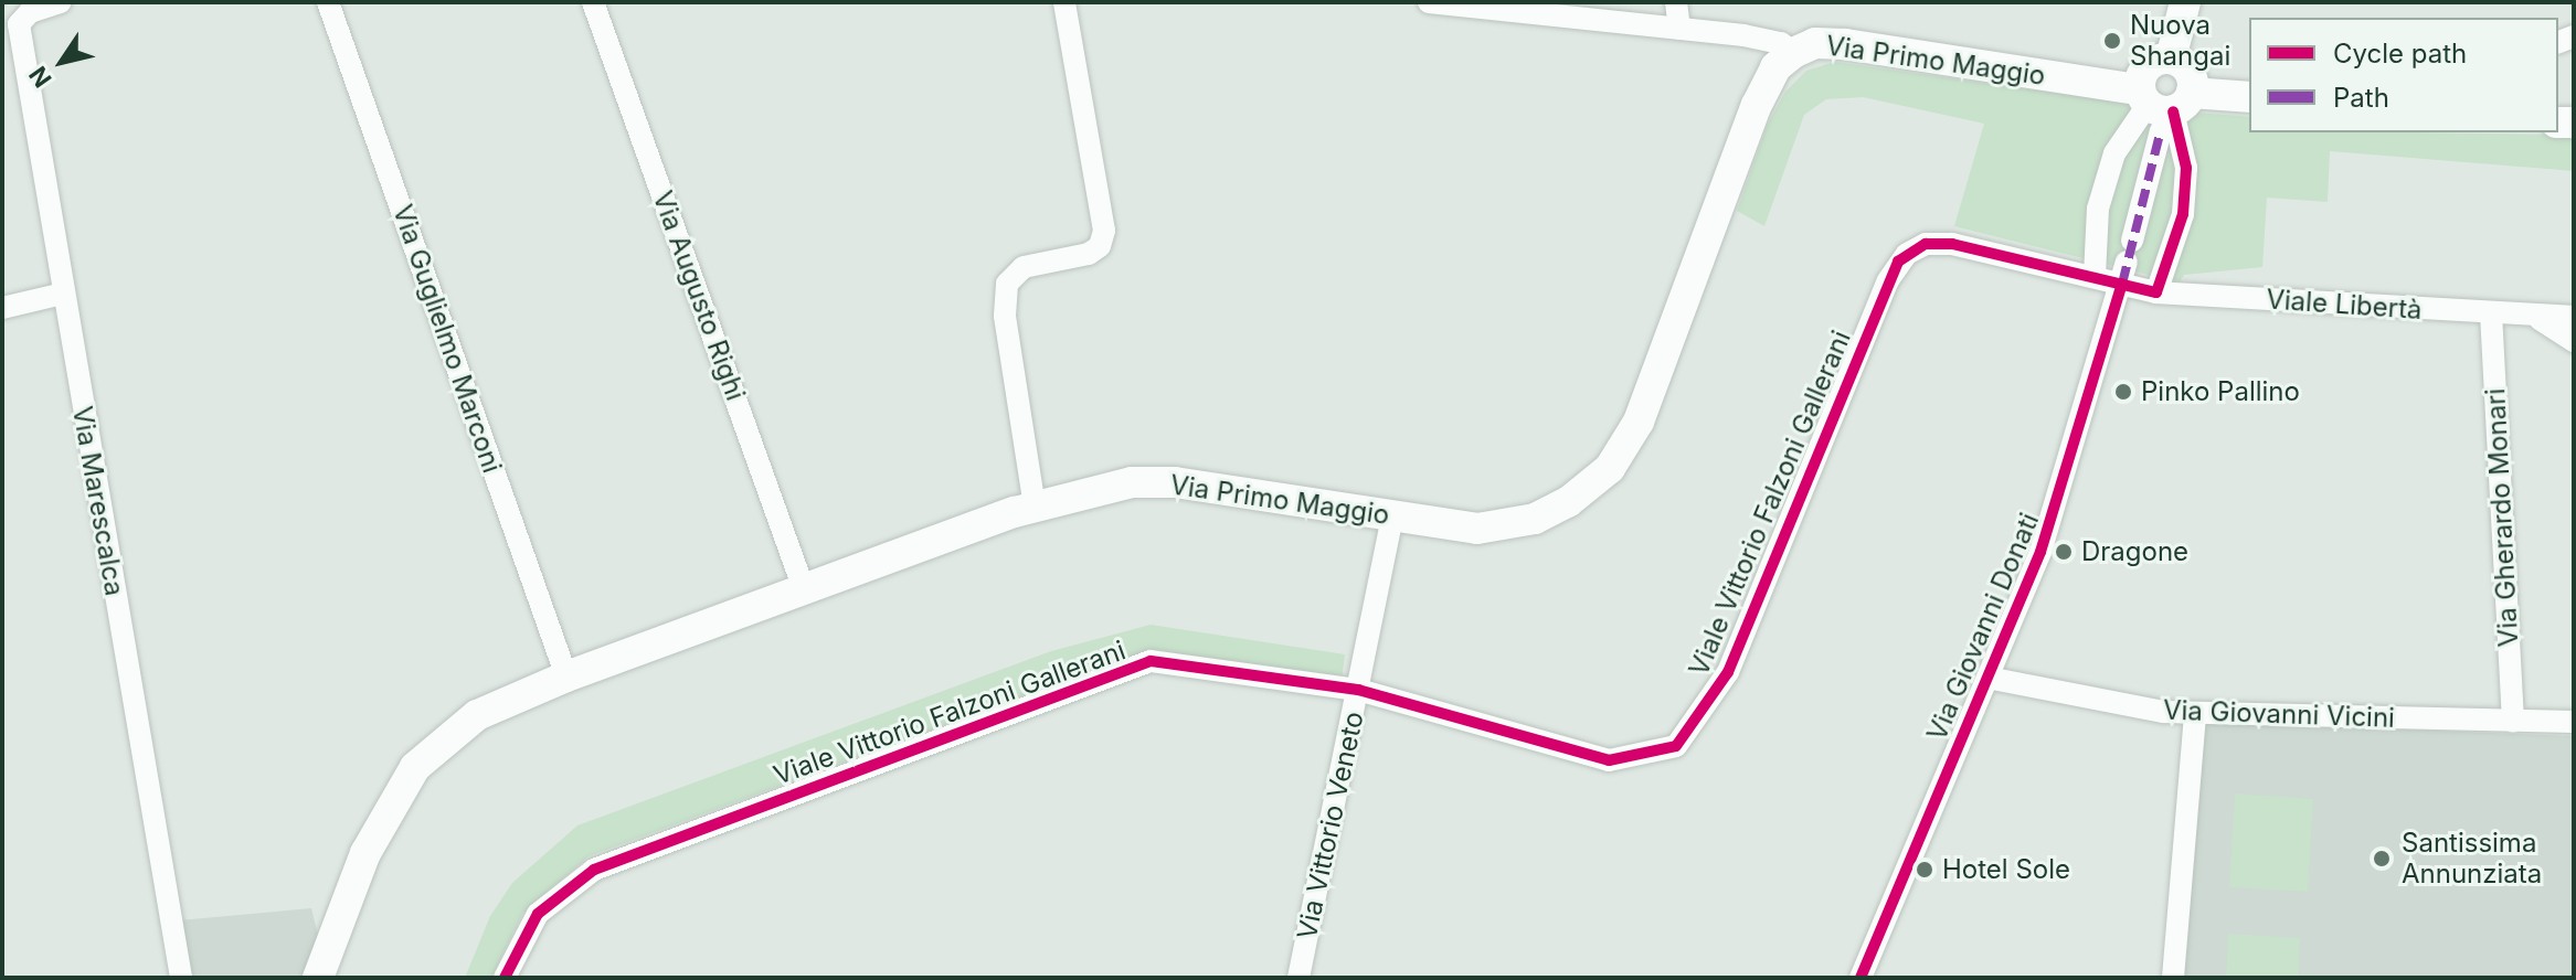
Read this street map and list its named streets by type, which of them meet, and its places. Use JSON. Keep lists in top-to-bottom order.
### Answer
{
  "streets": {
    "main road": ["Via Primo Maggio"],
    "street": [
      "Via Augusto Righi",
      "Viale Libertà",
      "Via Guglielmo Marconi",
      "Via Marescalca",
      "Viale Vittorio Falzoni Gallerani",
      "Via Gherardo Monari",
      "Via Giovanni Donati",
      "Via Giovanni Vicini",
      "Via Vittorio Veneto"
    ]
  },
  "crossings": [
    ["Via Primo Maggio", "Via Augusto Righi"],
    ["Via Primo Maggio", "Via Guglielmo Marconi"],
    ["Via Primo Maggio", "Via Giovanni Donati"],
    ["Via Primo Maggio", "Via Vittorio Veneto"],
    ["Viale Libertà", "Via Gherardo Monari"],
    ["Viale Vittorio Falzoni Gallerani", "Via Vittorio Veneto"],
    ["Via Gherardo Monari", "Via Giovanni Vicini"],
    ["Via Giovanni Donati", "Via Giovanni Vicini"]
  ],
  "places": [
    "Nuova Shangai",
    "Pinko Pallino",
    "Dragone",
    "Santissima Annunziata",
    "Hotel Sole"
  ],
  "legend": ["Cycle path", "Path"],
  "north": "bottom left"
}
